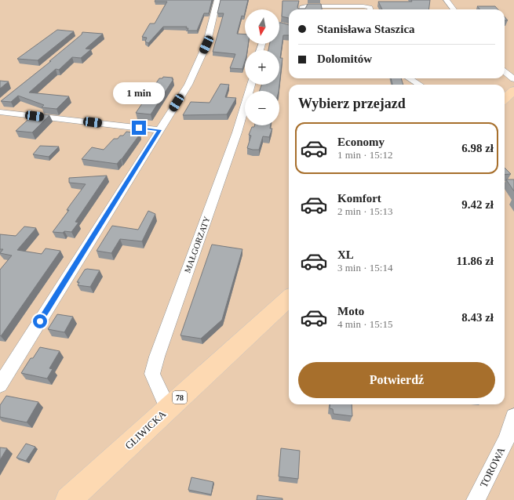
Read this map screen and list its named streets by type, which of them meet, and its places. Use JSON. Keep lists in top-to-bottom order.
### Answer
{
  "streets": {
    "main road": ["78", "GLIWICKA"],
    "street": ["MAŁGORZATY", "TOROWA"]
  },
  "crossings": [
    ["MAŁGORZATY", "GLIWICKA"]
  ],
  "north": "bottom",
  "page": {
    "map_buttons": ["+", "−"],
    "banner": ["Stanisława Staszica", "Dolomitów"],
    "bubble": "1 min",
    "heading": "Wybierz przejazd",
    "list": [
      {
        "name": "Economy",
        "note": "1 min · 15:12",
        "value": "6.98 zł"
      },
      {
        "name": "Komfort",
        "note": "2 min · 15:13",
        "value": "9.42 zł"
      },
      {
        "name": "XL",
        "note": "3 min · 15:14",
        "value": "11.86 zł"
      },
      {
        "name": "Moto",
        "note": "4 min · 15:15",
        "value": "8.43 zł"
      }
    ],
    "buttons": "Potwierdź"
  }
}
